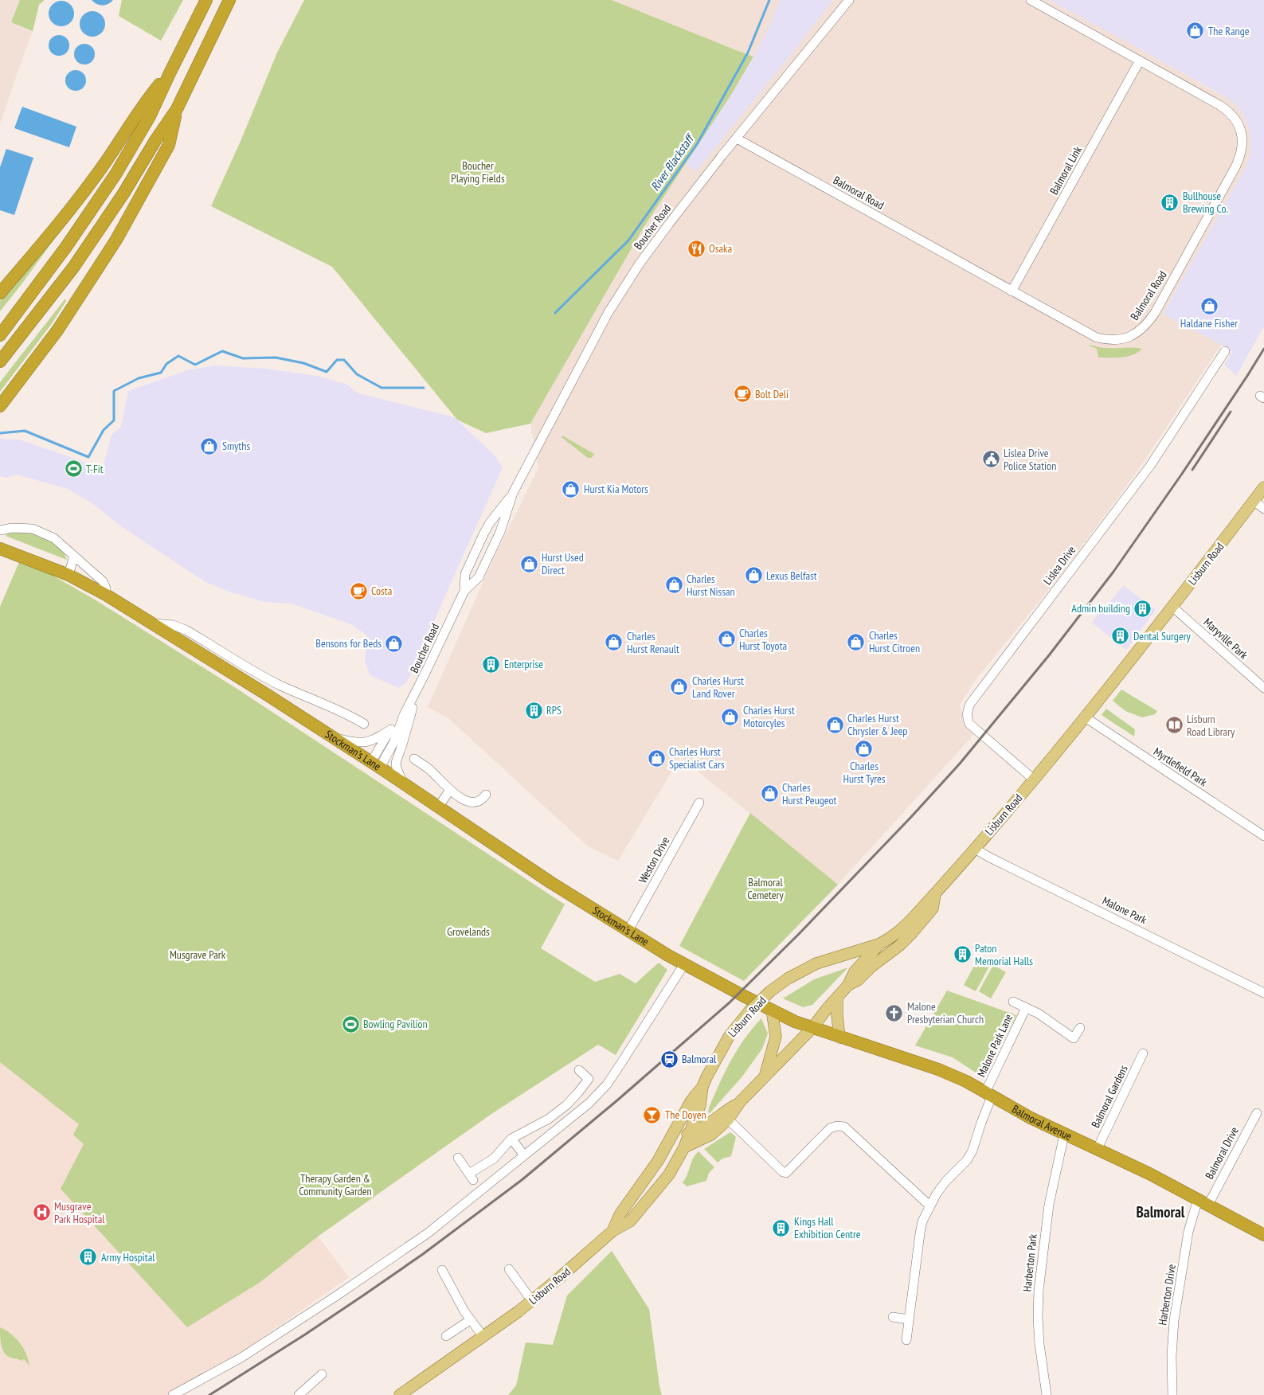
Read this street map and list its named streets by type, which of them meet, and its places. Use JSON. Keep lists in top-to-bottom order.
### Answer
{
  "streets": {
    "highway": ["Stockman's Lane", "Balmoral Avenue"],
    "main road": ["Lisburn Road"],
    "street": [
      "Balmoral Link",
      "Balmoral Road",
      "Boucher Road",
      "Lislea Drive",
      "Maryville Park",
      "Myrtlefield Park",
      "Weston Drive",
      "Malone Park",
      "Malone Park Lane",
      "Balmoral Gardens",
      "Balmoral Drive",
      "Harberton Park",
      "Harberton Drive"
    ]
  },
  "crossings": [
    ["Balmoral Link", "Balmoral Road"],
    ["Balmoral Road", "Boucher Road"],
    ["Boucher Road", "Stockman's Lane"],
    ["Lisburn Road", "Lislea Drive"],
    ["Lisburn Road", "Maryville Park"],
    ["Lisburn Road", "Myrtlefield Park"],
    ["Lisburn Road", "Malone Park"],
    ["Stockman's Lane", "Weston Drive"],
    ["Stockman's Lane", "Balmoral Avenue"],
    ["Malone Park Lane", "Balmoral Avenue"],
    ["Balmoral Gardens", "Balmoral Avenue"],
    ["Balmoral Avenue", "Balmoral Drive"],
    ["Balmoral Avenue", "Harberton Park"],
    ["Balmoral Avenue", "Harberton Drive"],
    ["Balmoral Drive", "Harberton Drive"]
  ],
  "districts": ["Balmoral"],
  "water": ["River Blackstaff"],
  "parks": [
    "Boucher Playing Fields",
    "Balmoral Cemetery",
    "Grovelands",
    "Musgrave Park",
    "Therapy Garden & Community Garden"
  ],
  "places": {
    "shop": [
      "The Range",
      "Haldane Fisher",
      "Smyths",
      "Hurst Kia Motors",
      "Hurst Used Direct",
      "Lexus Belfast",
      "Charles Hurst Nissan",
      "Charles Hurst Toyota",
      "Charles Hurst Citroen",
      "Charles Hurst Renault",
      "Bensons for Beds",
      "Charles Hurst Land Rover",
      "Charles Hurst Motorcyles",
      "Charles Hurst Chrysler & Jeep",
      "Charles Hurst Tyres",
      "Charles Hurst Specialist Cars",
      "Charles Hurst Peugeot"
    ],
    "building": [
      "Bullhouse Brewing Co.",
      "Admin building",
      "Dental Surgery",
      "Enterprise",
      "RPS",
      "Paton Memorial Halls",
      "Kings Hall Exhibition Centre",
      "Army Hospital"
    ],
    "restaurant": ["Osaka"],
    "cafe": ["Bolt Deli", "Costa"],
    "public building": ["Lislea Drive Police Station"],
    "sports": ["T-Fit", "Bowling Pavilion"],
    "library": ["Lisburn Road Library"],
    "church": ["Malone Presbyterian Church"],
    "station": ["Balmoral"],
    "bar": ["The Doyen"],
    "hospital": ["Musgrave Park Hospital"]
  }
}
